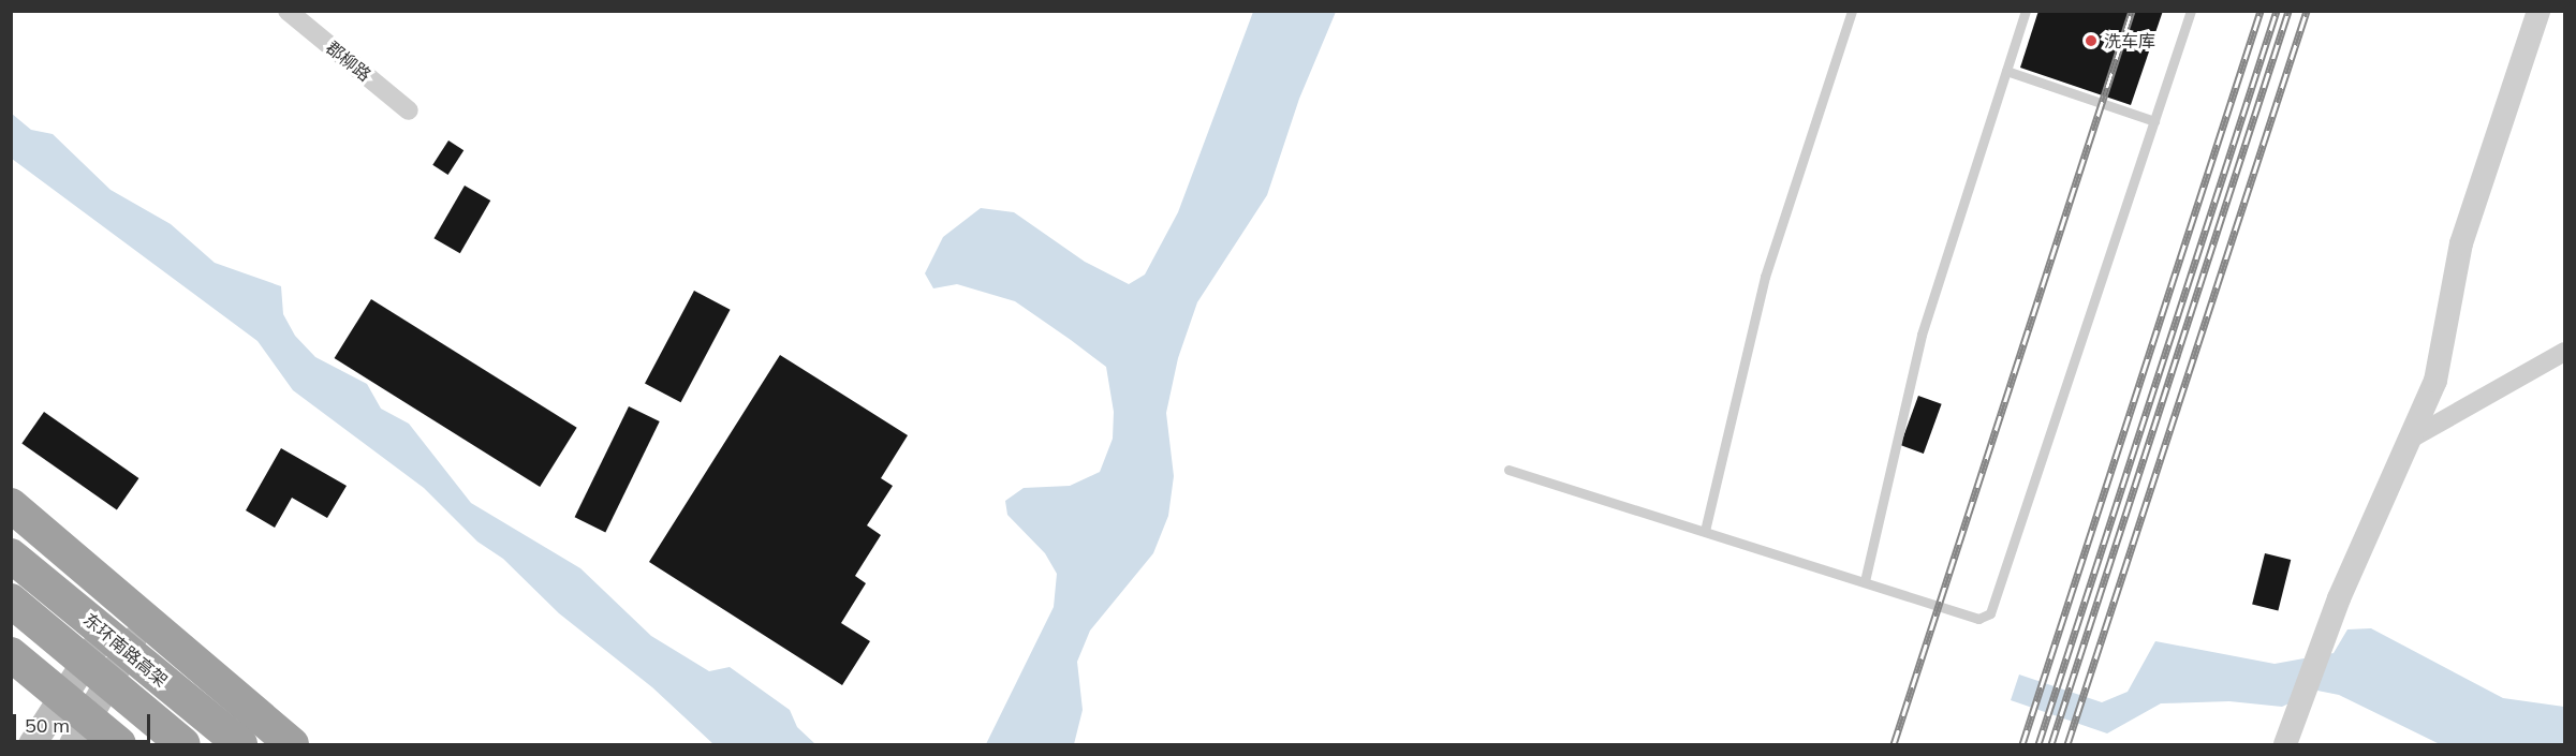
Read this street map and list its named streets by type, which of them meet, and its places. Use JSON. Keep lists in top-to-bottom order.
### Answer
{
  "streets": {
    "highway": ["东环南路高架"],
    "street": ["郡柳路"]
  },
  "places": ["洗车库"],
  "scale_bar": "50 m"
}
